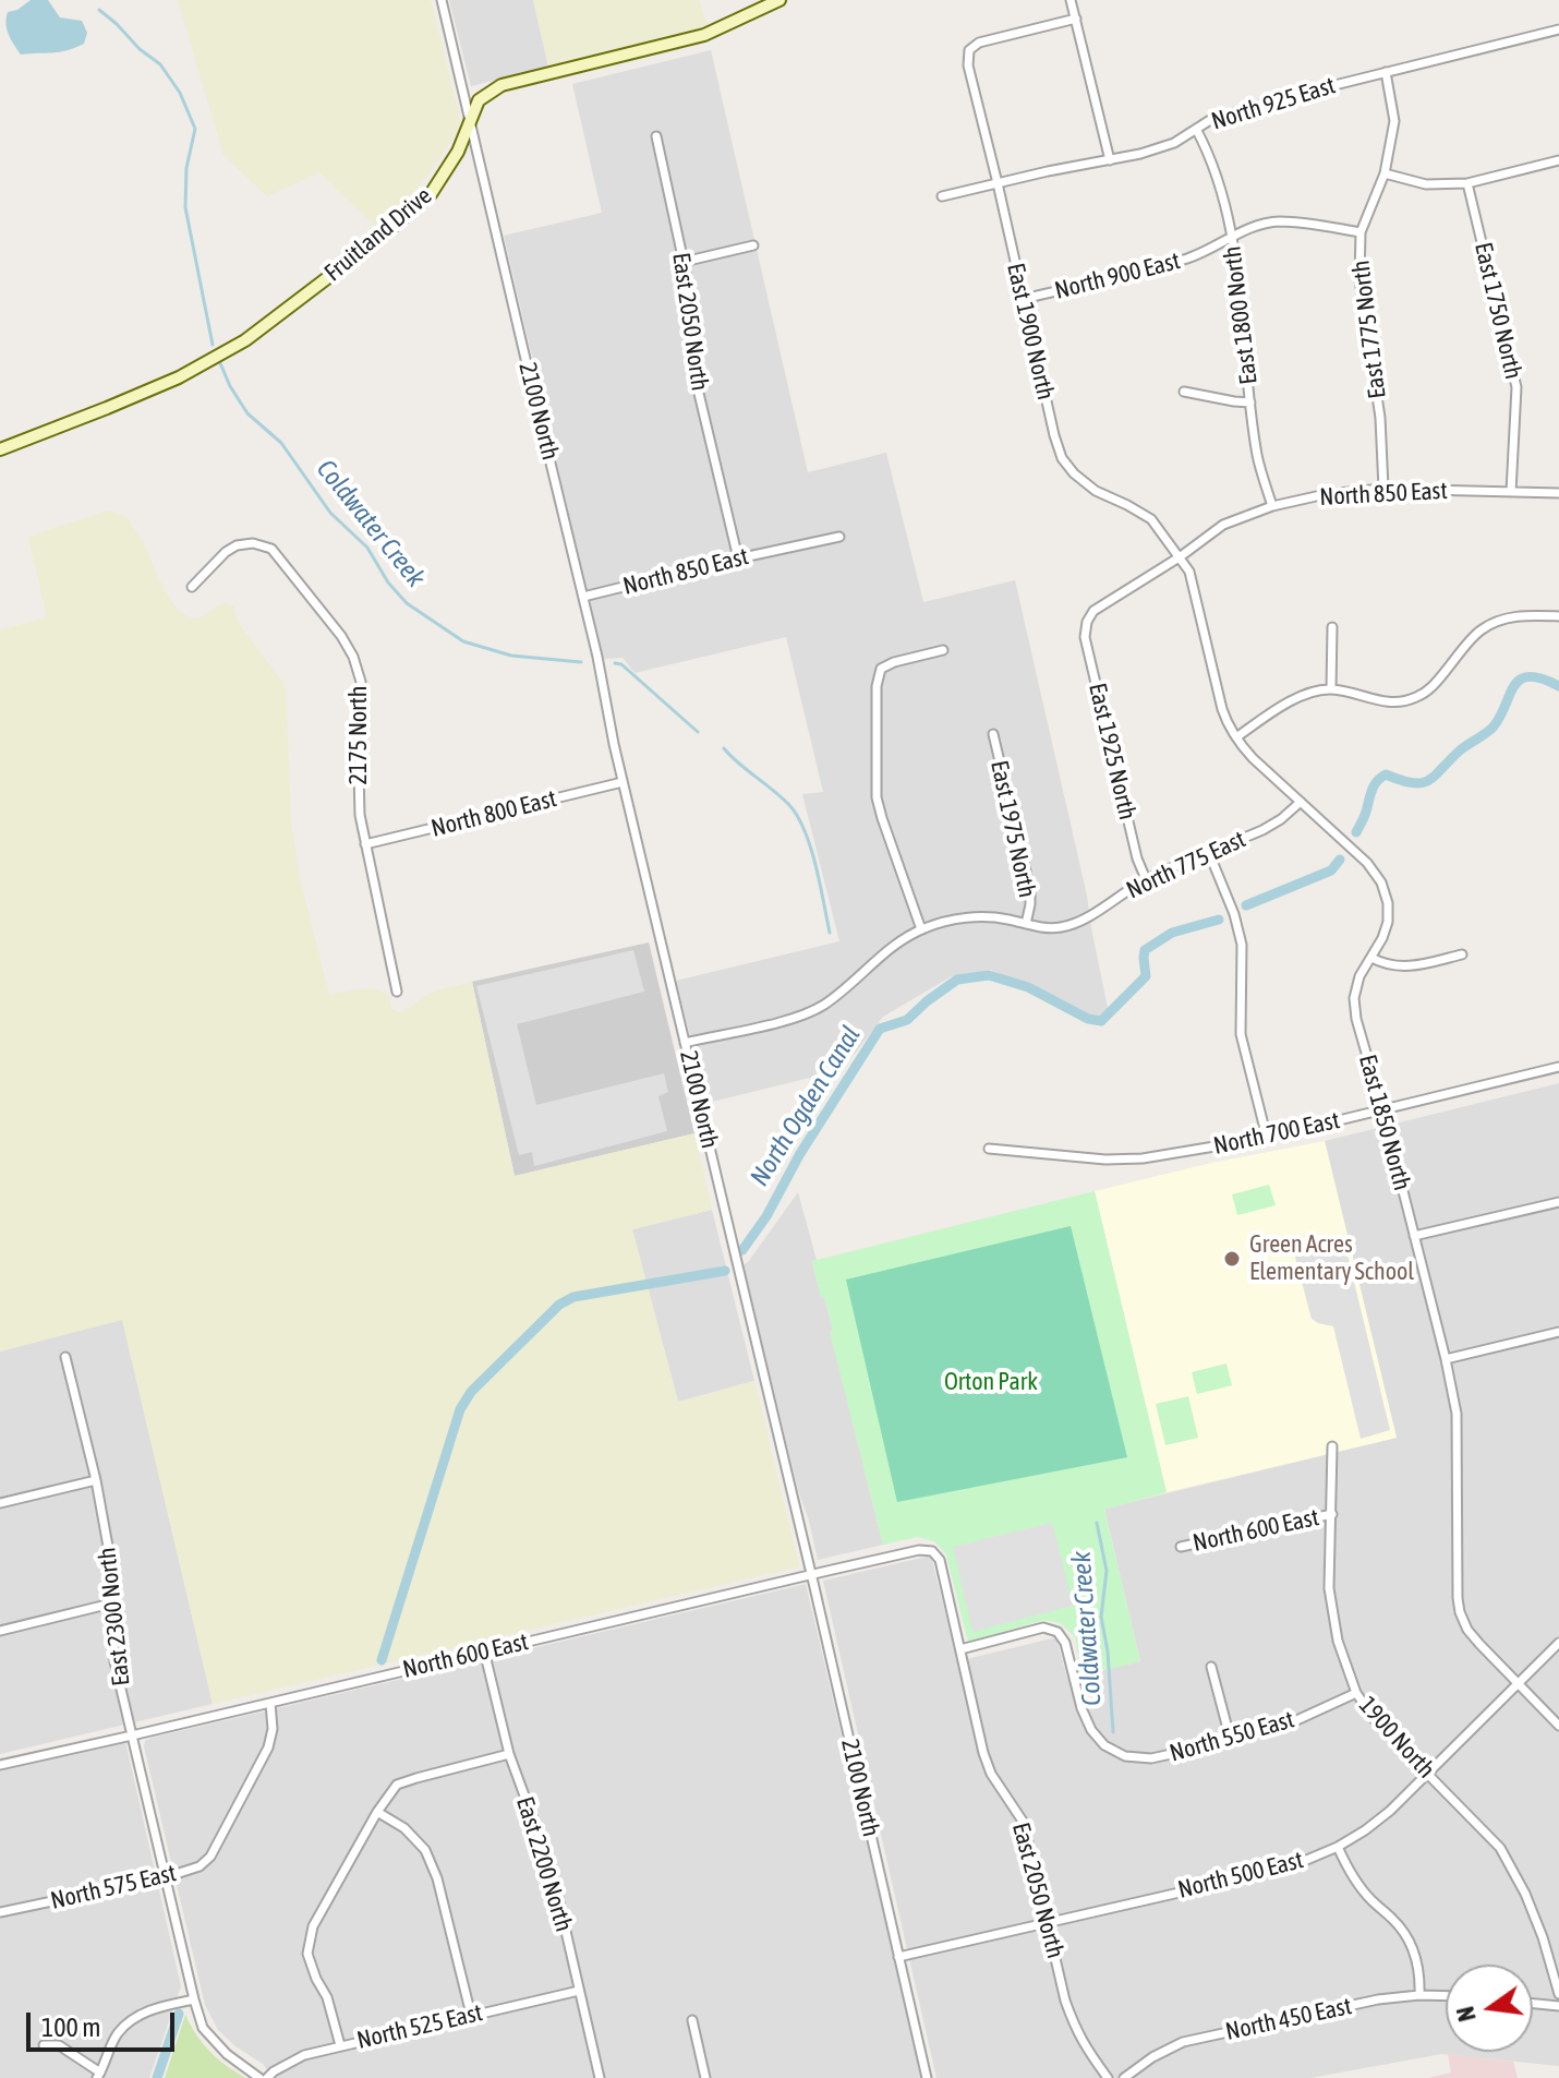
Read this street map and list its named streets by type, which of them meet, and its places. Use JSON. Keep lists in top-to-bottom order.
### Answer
{
  "streets": {
    "street": [
      "North 925 East",
      "Fruitland Drive",
      "North 900 East",
      "East 1750 North",
      "East 1800 North",
      "East 2050 North",
      "East 1775 North",
      "East 1900 North",
      "2100 North",
      "North 850 East",
      "2175 North",
      "East 1925 North",
      "North 800 East",
      "East 1975 North",
      "North 775 East",
      "East 1850 North",
      "North 700 East",
      "North 600 East",
      "East 2300 North",
      "North 550 East",
      "1900 North",
      "East 2200 North",
      "North 500 East",
      "North 575 East",
      "North 450 East",
      "North 525 East"
    ]
  },
  "crossings": [
    ["North 925 East", "East 1800 North"],
    ["North 925 East", "East 1775 North"],
    ["North 925 East", "East 1900 North"],
    ["Fruitland Drive", "2100 North"],
    ["North 900 East", "East 1800 North"],
    ["North 900 East", "East 1775 North"],
    ["North 900 East", "East 1900 North"],
    ["East 1750 North", "North 850 East"],
    ["East 1800 North", "North 850 East"],
    ["East 2050 North", "North 850 East"],
    ["East 2050 North", "North 600 East"],
    ["East 2050 North", "North 550 East"],
    ["East 2050 North", "North 500 East"],
    ["East 1775 North", "North 850 East"],
    ["East 1900 North", "North 850 East"],
    ["East 1900 North", "East 1850 North"],
    ["2100 North", "North 850 East"],
    ["2100 North", "North 800 East"],
    ["2100 North", "North 775 East"],
    ["2100 North", "North 600 East"],
    ["2100 North", "North 500 East"],
    ["North 850 East", "East 1925 North"],
    ["North 850 East", "East 1850 North"],
    ["2175 North", "North 800 East"],
    ["East 1925 North", "North 775 East"],
    ["East 1975 North", "North 775 East"],
    ["North 775 East", "East 1850 North"],
    ["East 1850 North", "North 700 East"],
    ["East 1850 North", "North 500 East"],
    ["North 600 East", "East 2300 North"],
    ["North 600 East", "1900 North"],
    ["North 600 East", "East 2200 North"],
    ["North 600 East", "North 575 East"],
    ["East 2300 North", "North 575 East"],
    ["North 550 East", "1900 North"],
    ["1900 North", "North 500 East"],
    ["East 2200 North", "North 525 East"]
  ],
  "water": ["Coldwater Creek", "North Ogden Canal"],
  "parks": ["Orton Park"],
  "places": ["Green Acres Elementary School"],
  "scale_bar": "100 m",
  "north": "left"
}
